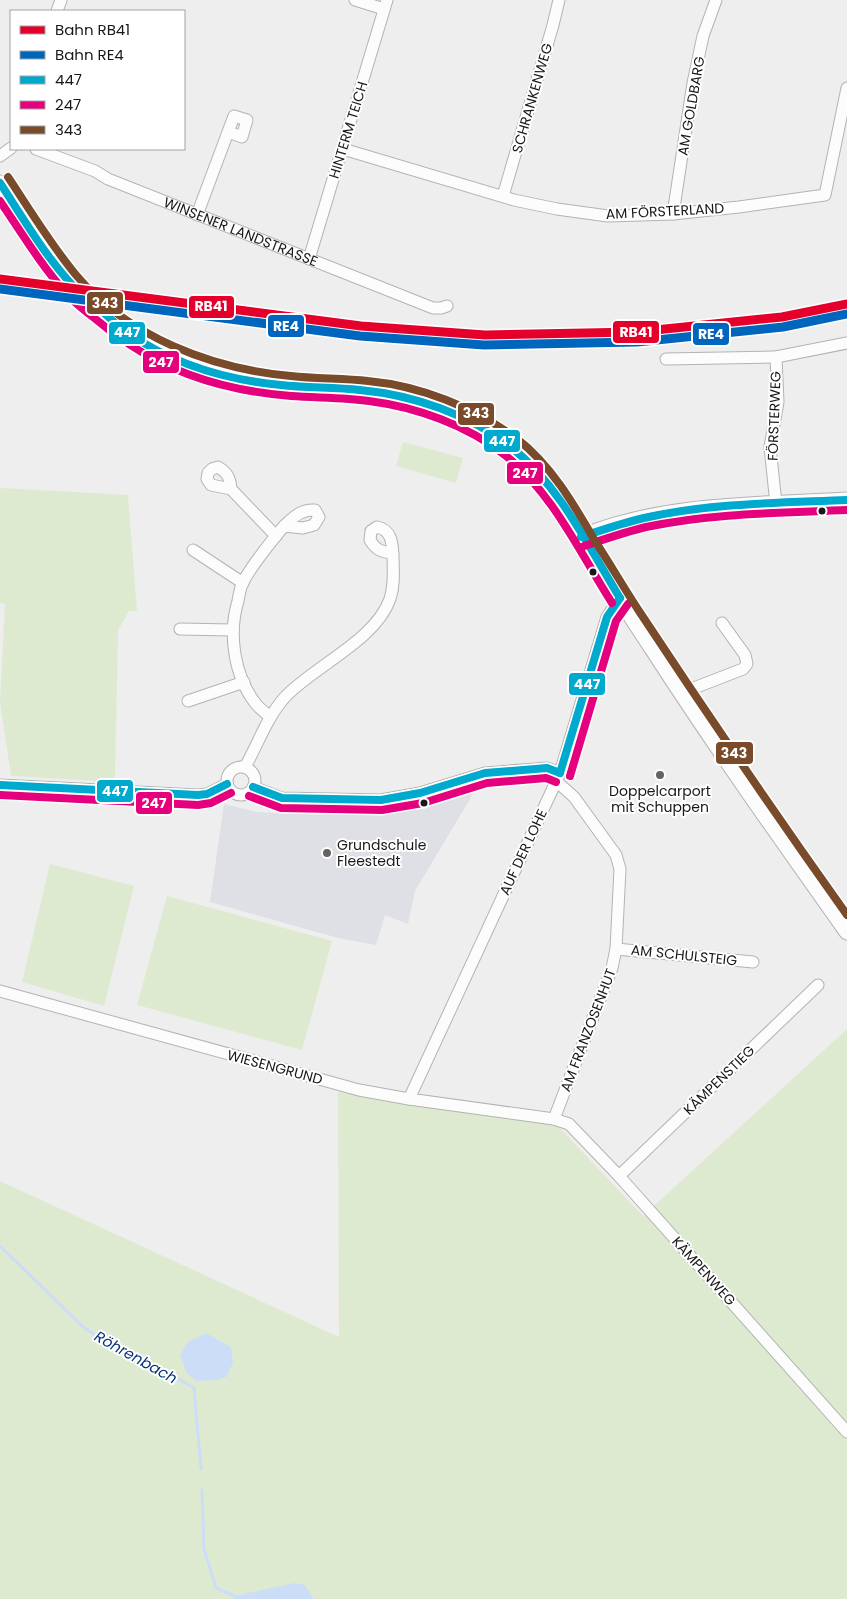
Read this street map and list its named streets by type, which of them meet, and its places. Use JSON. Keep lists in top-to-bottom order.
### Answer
{
  "streets": {
    "street": [
      "SCHRANKENWEG",
      "AM GOLDBARG",
      "HINTERM TEICH",
      "AM FÖRSTERLAND",
      "WINSENER LANDSTRASSE",
      "FÖRSTERWEG",
      "AUF DER LOHE",
      "AM SCHULSTEIG",
      "AM FRANZOSENHUT",
      "WIESENGRUND",
      "KÄMPENSTIEG",
      "KÄMPENWEG"
    ]
  },
  "crossings": [
    ["SCHRANKENWEG", "AM FÖRSTERLAND"],
    ["AM GOLDBARG", "AM FÖRSTERLAND"],
    ["HINTERM TEICH", "AM FÖRSTERLAND"],
    ["HINTERM TEICH", "WINSENER LANDSTRASSE"],
    ["AUF DER LOHE", "AM FRANZOSENHUT"],
    ["AUF DER LOHE", "WIESENGRUND"],
    ["AM SCHULSTEIG", "AM FRANZOSENHUT"],
    ["AM FRANZOSENHUT", "WIESENGRUND"],
    ["AM FRANZOSENHUT", "KÄMPENWEG"],
    ["WIESENGRUND", "KÄMPENWEG"],
    ["KÄMPENSTIEG", "KÄMPENWEG"]
  ],
  "water": ["Röhrenbach"],
  "places": ["Doppelcarport mit Schuppen", "Grundschule Fleestedt"],
  "lines": [
    "transit line 343",
    "transit line 447",
    "transit line 247",
    "rail line RB41",
    "rail line RE4"
  ],
  "legend": [
    "Bahn RB41",
    "Bahn RE4",
    "447",
    "247",
    "343"
  ]
}
